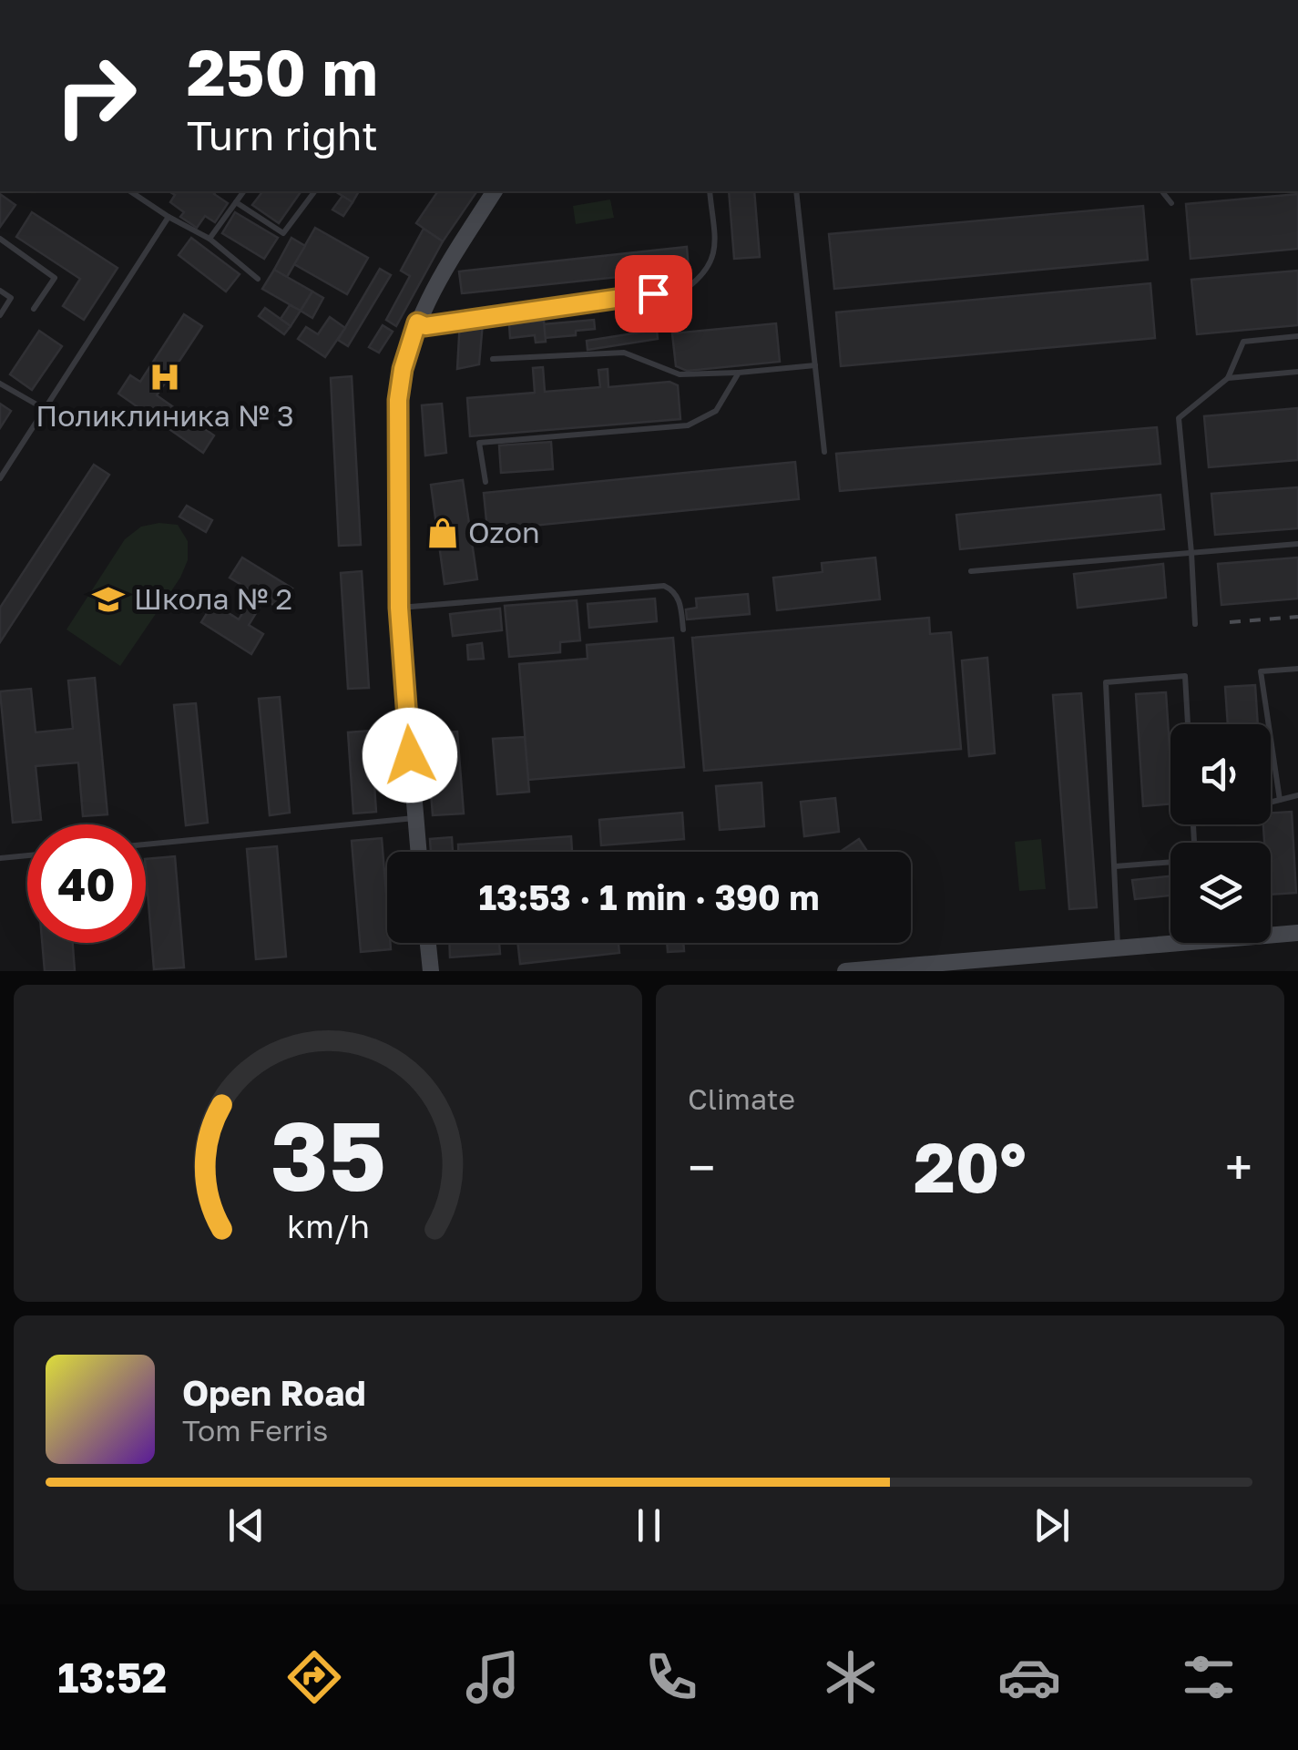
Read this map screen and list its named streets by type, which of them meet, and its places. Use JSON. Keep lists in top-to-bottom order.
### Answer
{
  "places": {
    "hospital": ["Поликлиника № 3"],
    "shop": ["Ozon"],
    "school or university": ["Школа № 2"]
  },
  "page": {
    "turn": ["250 m", "Turn right"],
    "limit": "40",
    "trip": "13:53 · 1 min · 390 m",
    "tile": "Climate",
    "heat": ["−", "20°", "+"],
    "song": ["Open Road", "Tom Ferris"],
    "tabs": "13:52",
    "gauge": ["35", "km/h"]
  }
}
